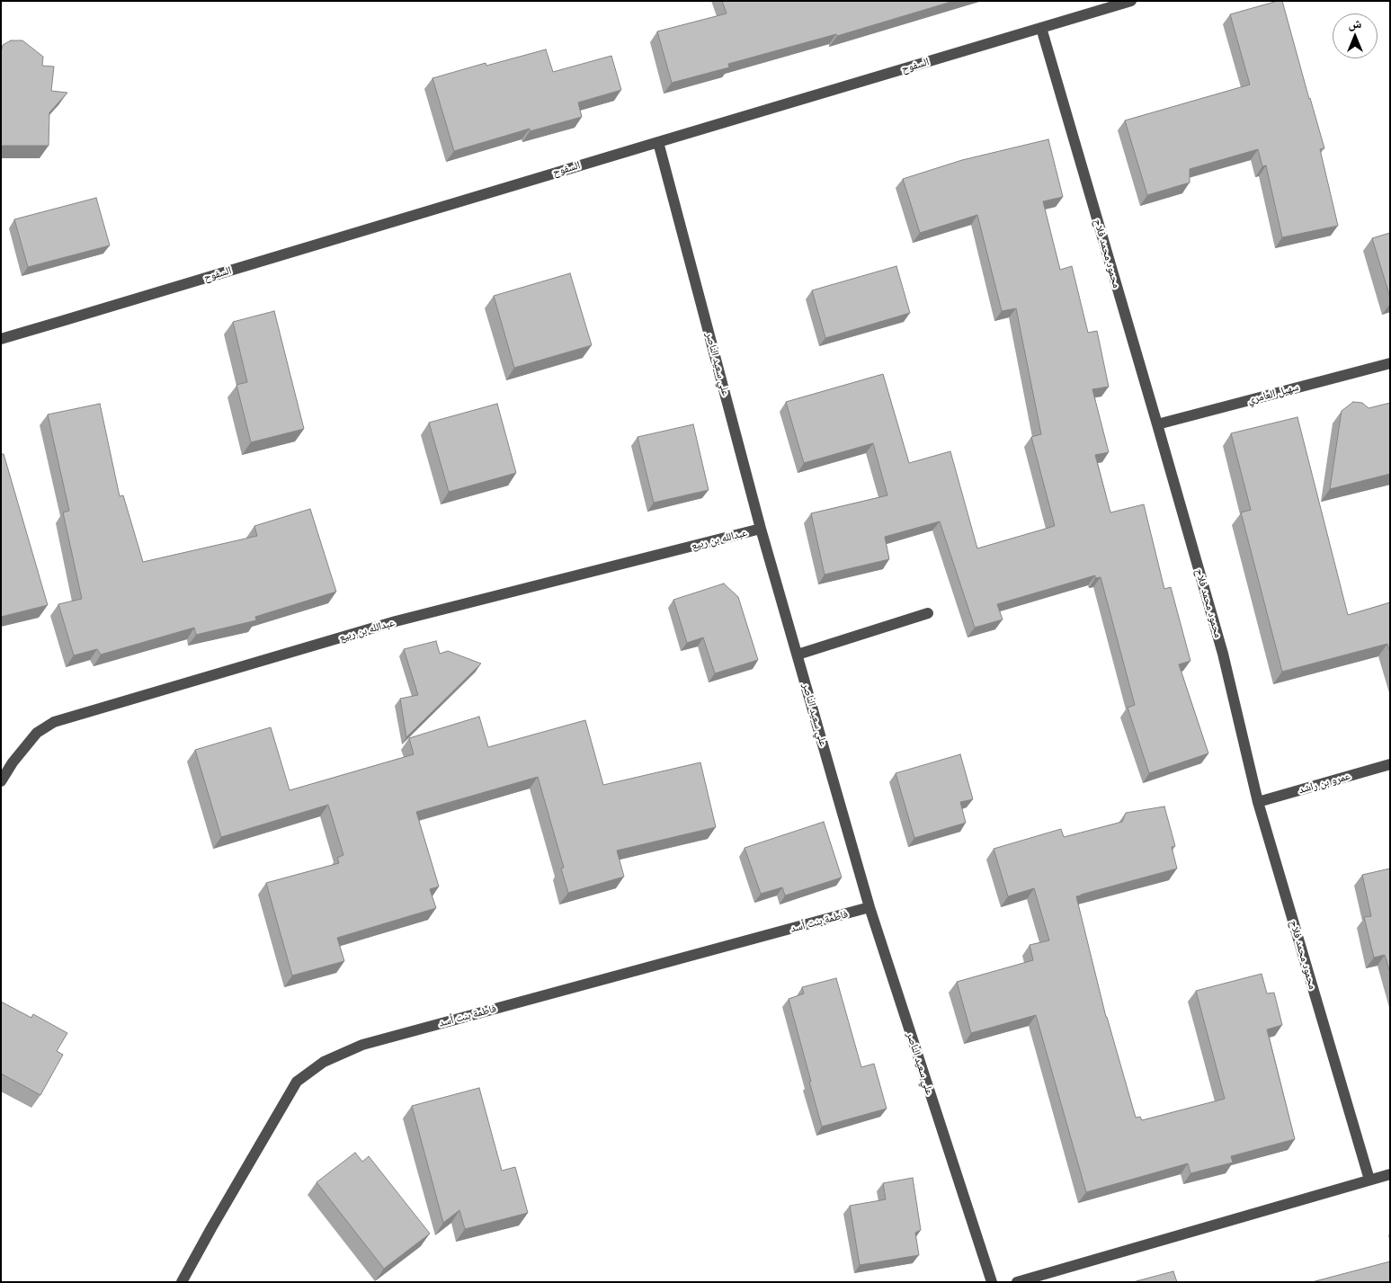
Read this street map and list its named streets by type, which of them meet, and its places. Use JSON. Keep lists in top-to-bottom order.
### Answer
{
  "streets": {
    "street": [
      "السفوح",
      "محمود محمد فلاح",
      "علي سعيد الناصر",
      "سهيل العامري",
      "عبدالله بن ربيع",
      "عمرو بن راشد",
      "فاطمة بنت أسد"
    ]
  },
  "crossings": [
    ["السفوح", "محمود محمد فلاح"],
    ["السفوح", "علي سعيد الناصر"],
    ["محمود محمد فلاح", "سهيل العامري"],
    ["محمود محمد فلاح", "عمرو بن راشد"],
    ["علي سعيد الناصر", "عبدالله بن ربيع"],
    ["علي سعيد الناصر", "فاطمة بنت أسد"]
  ],
  "north": "top"
}
